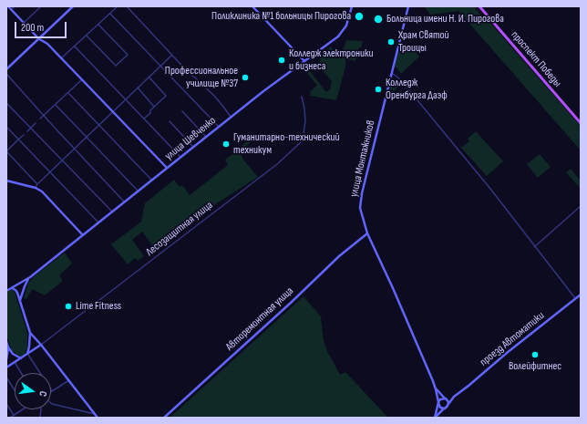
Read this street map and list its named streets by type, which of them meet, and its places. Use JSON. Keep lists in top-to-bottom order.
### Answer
{
  "streets": {
    "main road": [
      "проспект Победы",
      "улица Шевченко",
      "улица Монтажников",
      "Лесозащитная улица",
      "Авторемонтная улица",
      "проезд Автоматики"
    ]
  },
  "crossings": [
    ["улица Монтажников", "Авторемонтная улица"],
    ["улица Монтажников", "проезд Автоматики"]
  ],
  "places": [
    "Поликлиника №1 больницы Пирогова",
    "Больница имени Н. И. Пирогова",
    "Храм Святой Троицы",
    "Колледж электроники и бизнеса",
    "Профессиональное училище №37",
    "Колледж Оренбурга Даэф",
    "Гуманитарно-технический техникум",
    "Lime Fitness",
    "Волейфитнес"
  ],
  "scale_bar": "200 m",
  "north": "right"
}
